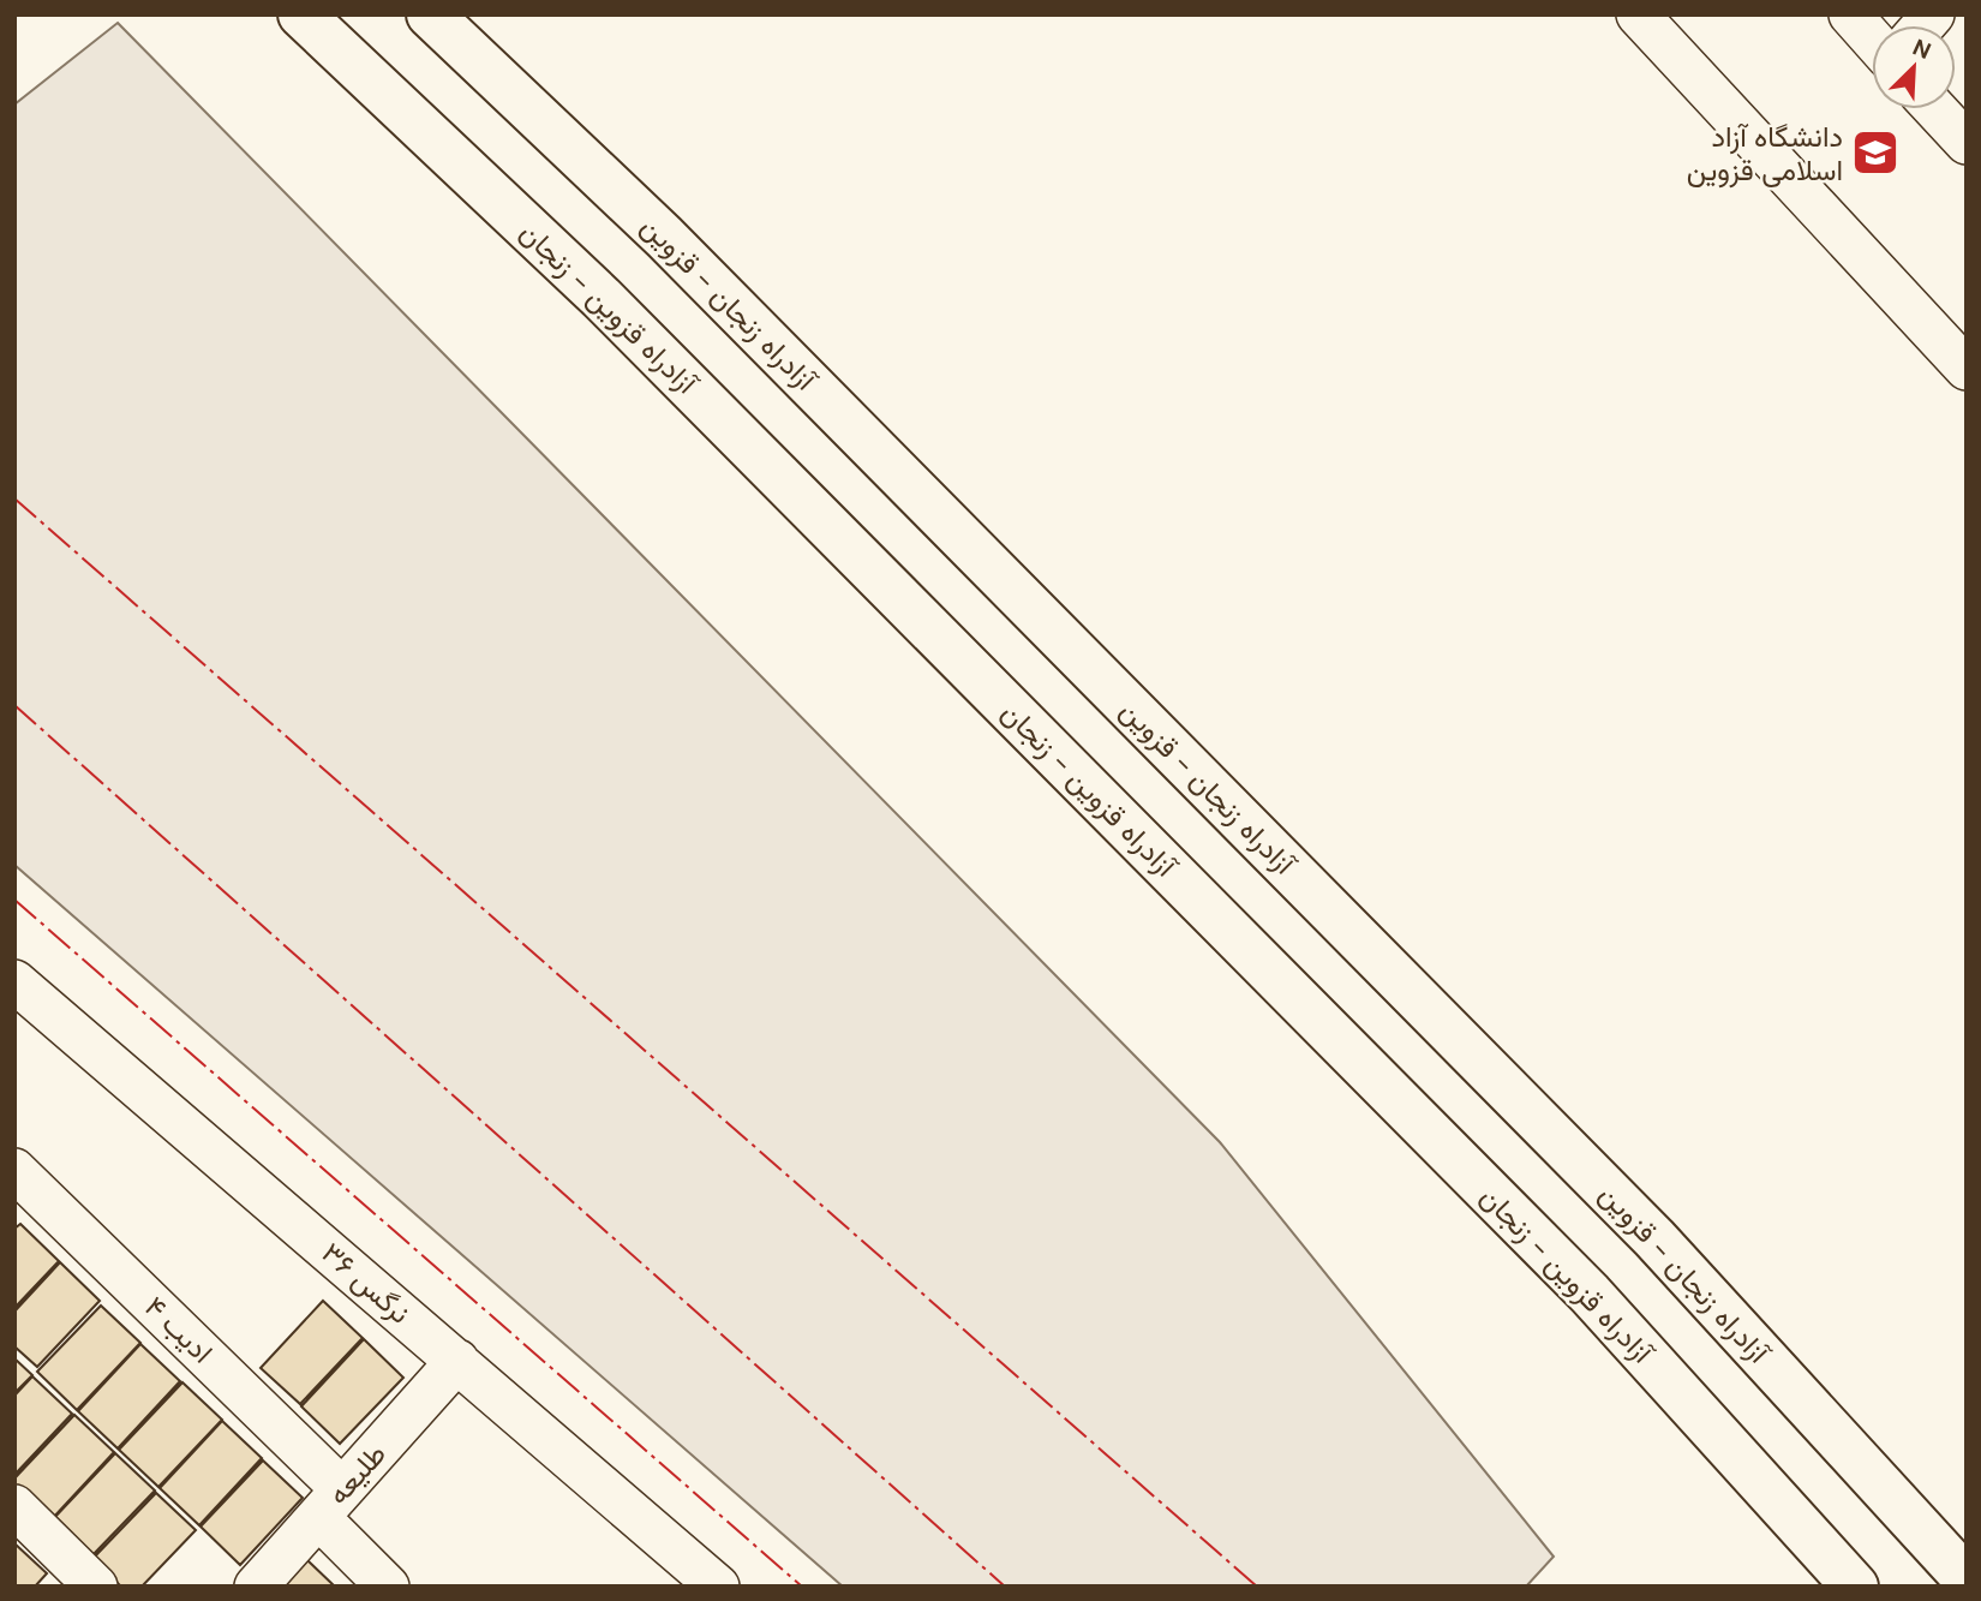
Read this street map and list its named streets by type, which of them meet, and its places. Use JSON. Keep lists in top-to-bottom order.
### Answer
{
  "streets": {
    "highway": ["آزادراه زنجان - قزوین", "آزادراه قزوین - زنجان"],
    "street": ["نرگس ۳۶", "ادیب ۴", "طلیعه"]
  },
  "crossings": [
    ["نرگس ۳۶", "طلیعه"],
    ["ادیب ۴", "طلیعه"]
  ],
  "places": {
    "school or university": ["دانشگاه آزاد اسلامی قزوین"]
  },
  "north": "top right"
}
